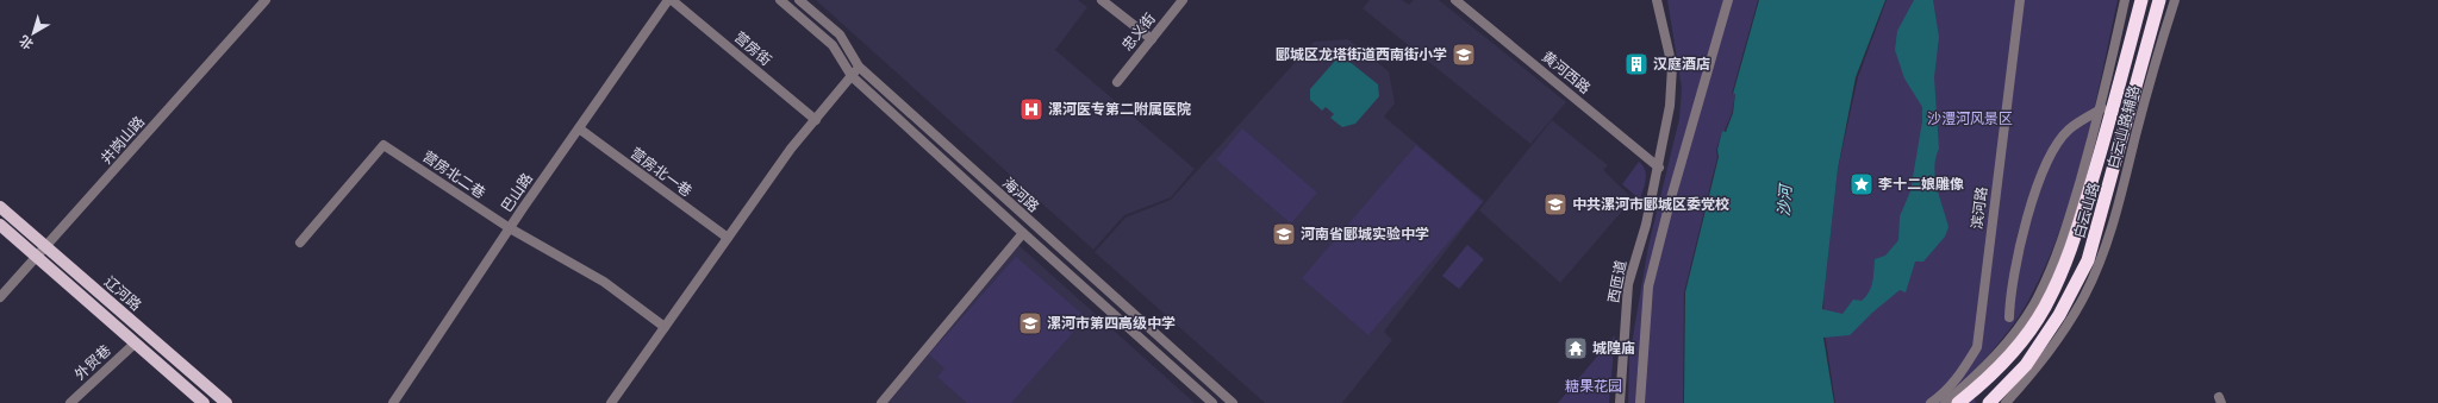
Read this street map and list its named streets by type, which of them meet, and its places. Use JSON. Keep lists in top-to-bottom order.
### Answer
{
  "streets": {
    "highway": ["白云山路"],
    "main road": ["辽河路"],
    "street": [
      "忠义街",
      "营房街",
      "黄河西路",
      "白云山路辅路",
      "井岗山路",
      "营房北一巷",
      "营房北二巷",
      "巴山路",
      "海河路",
      "滨河路",
      "西匝道",
      "外贸巷"
    ]
  },
  "crossings": [
    ["黄河西路", "西匝道"],
    ["白云山路辅路", "白云山路"],
    ["井岗山路", "辽河路"],
    ["营房北一巷", "巴山路"],
    ["营房北二巷", "巴山路"],
    ["辽河路", "外贸巷"]
  ],
  "water": ["沙河"],
  "parks": ["沙澧河风景区", "糖果花园"],
  "places": {
    "school or university": [
      "郾城区龙塔街道西南街小学",
      "中共漯河市郾城区委党校",
      "河南省郾城实验中学",
      "漯河市第四高级中学"
    ],
    "building": ["汉庭酒店"],
    "hospital": ["漯河医专第二附属医院"],
    "place": ["李十二娘雕像"],
    "temple": ["城隍庙"]
  },
  "north": "bottom left"
}
